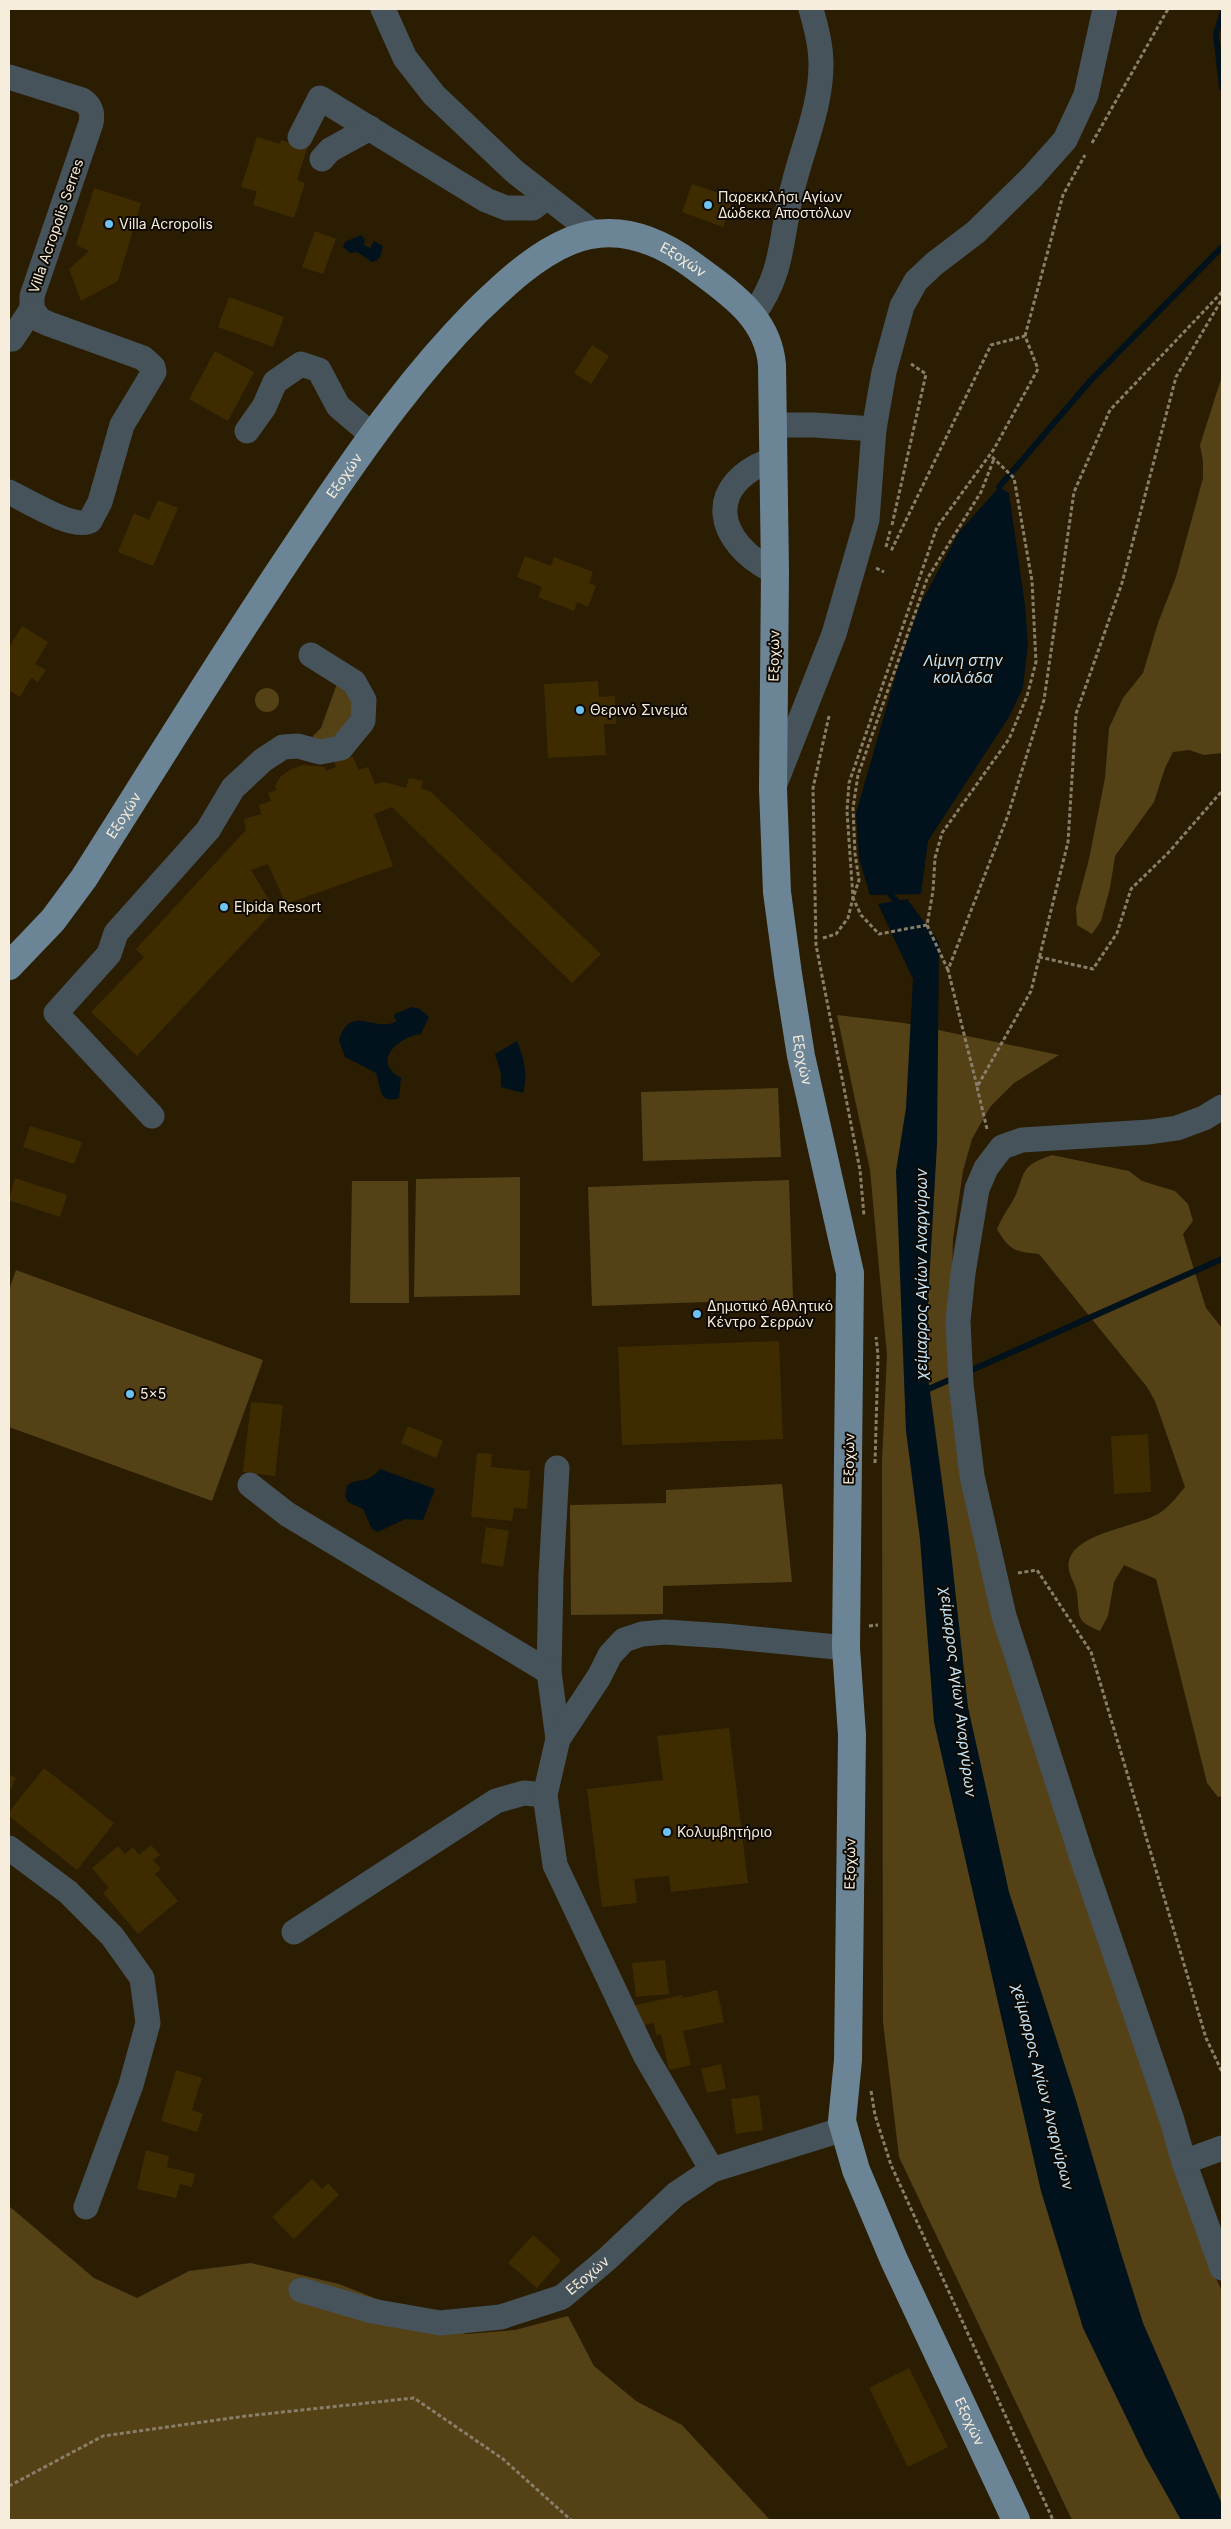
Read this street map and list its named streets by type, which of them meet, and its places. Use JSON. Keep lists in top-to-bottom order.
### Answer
{
  "streets": {
    "main road": ["Εξοχών"],
    "street": ["Villa Acropolis Serres"]
  },
  "water": ["Λίμνη στην κοιλάδα", "χείμαρρος Αγίων Αναργύρων"],
  "places": [
    "Παρεκκλήσι Αγίων Δώδεκα Αποστόλων",
    "Villa Acropolis",
    "Θερινό Σινεμά",
    "Elpida Resort",
    "Δημοτικό Αθλητικό Κέντρο Σερρών",
    "5x5",
    "Κολυμβητήριο"
  ]
}
